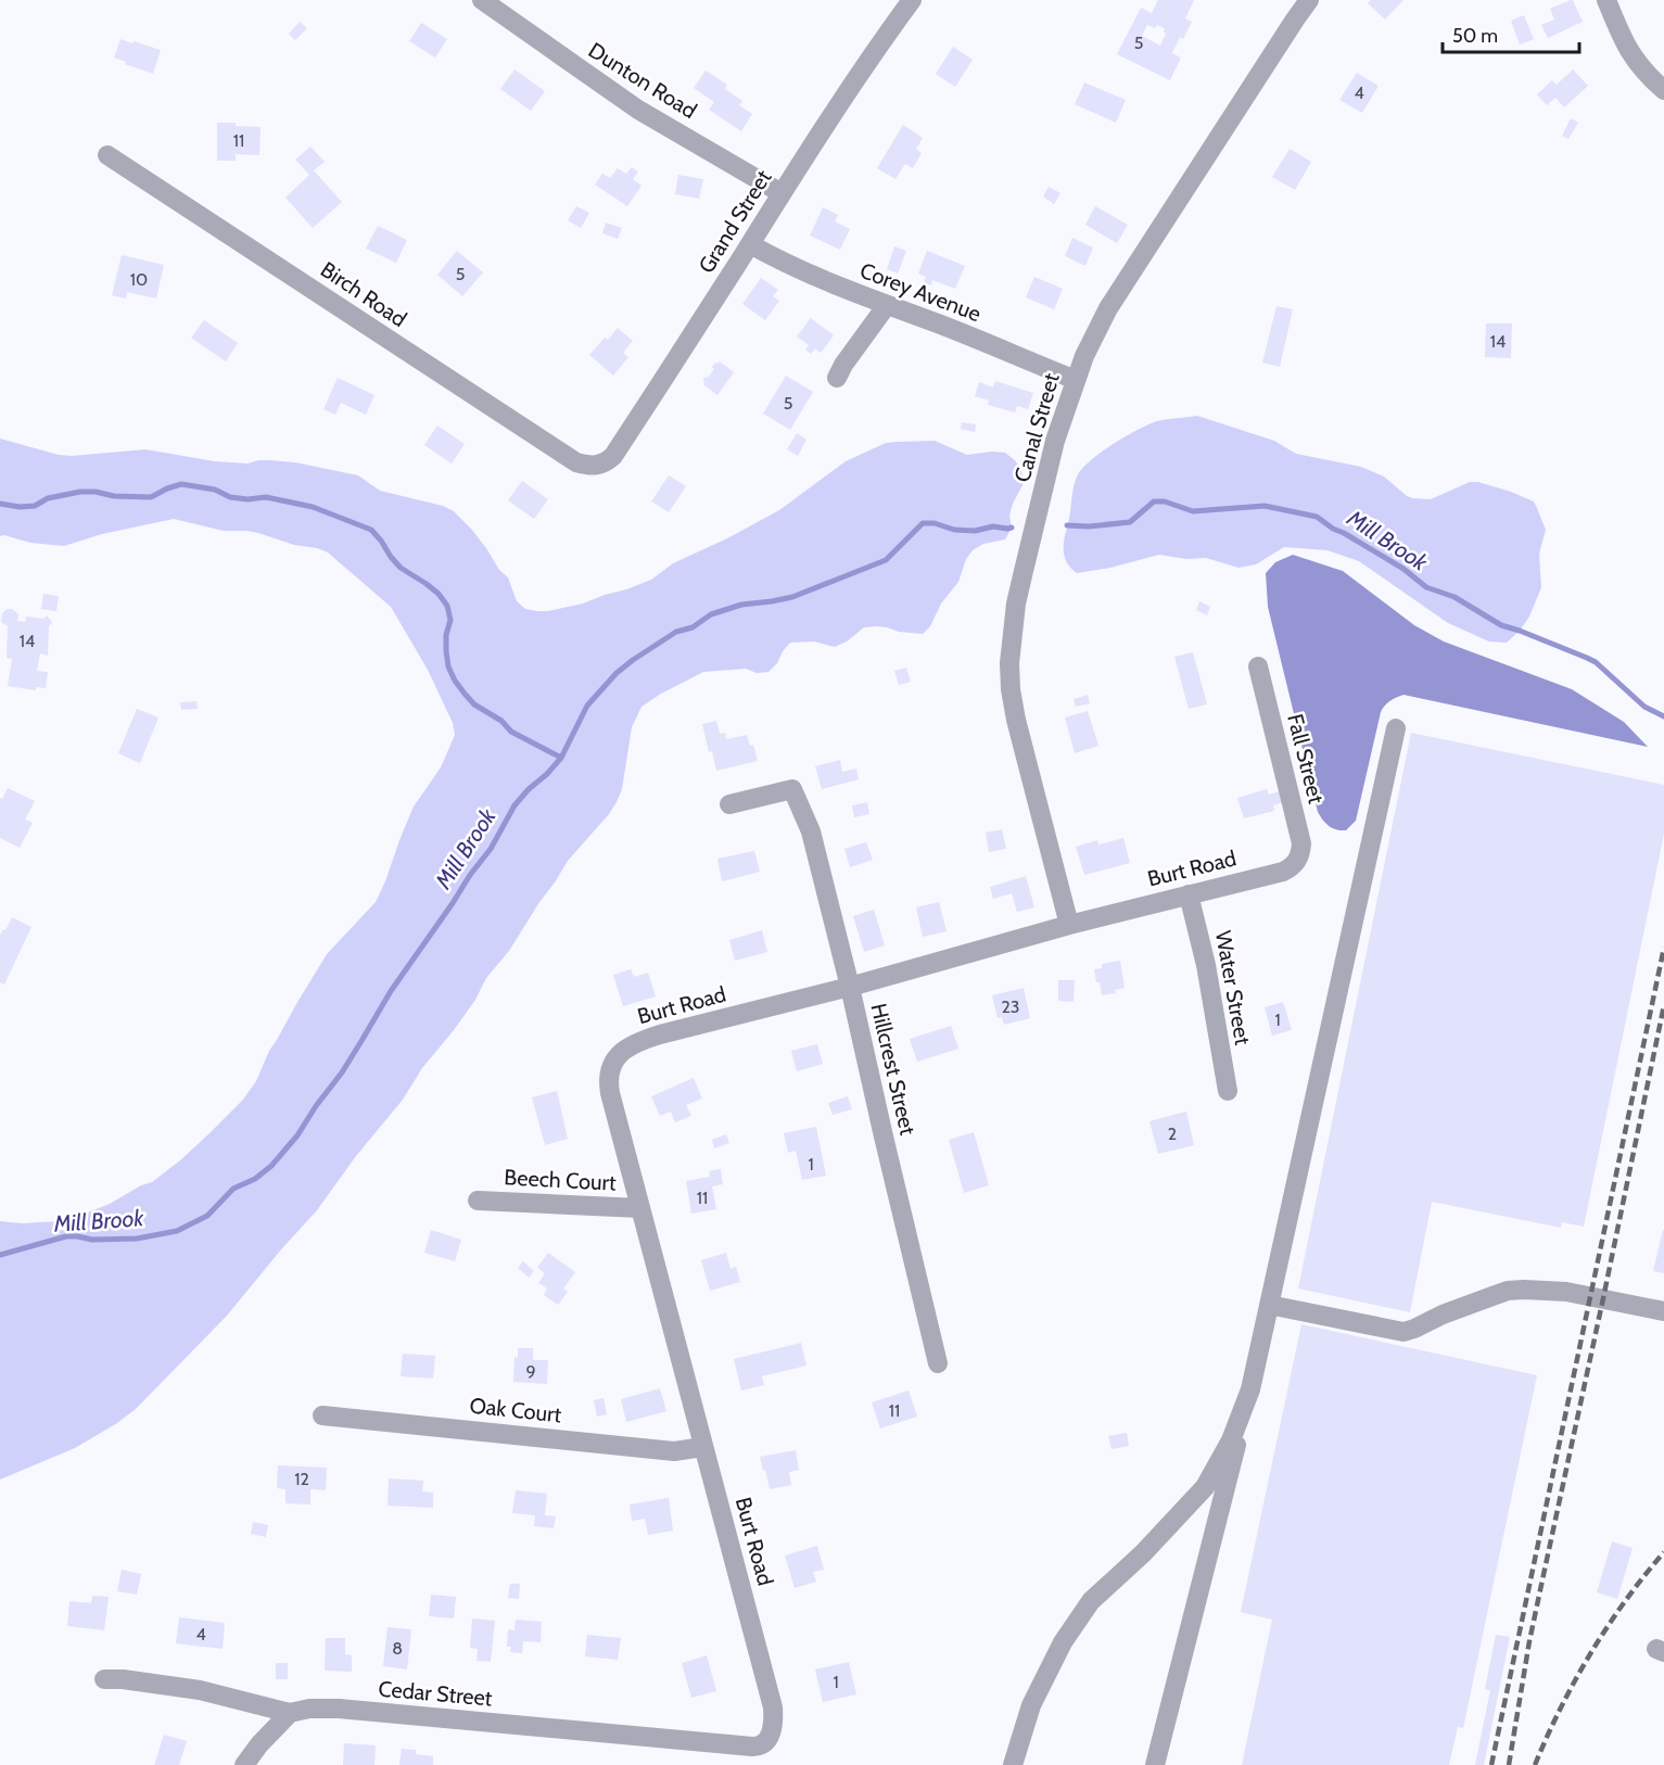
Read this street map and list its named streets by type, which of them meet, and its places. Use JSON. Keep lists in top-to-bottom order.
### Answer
{
  "streets": {
    "street": [
      "Dunton Road",
      "Grand Street",
      "Corey Avenue",
      "Birch Road",
      "Canal Street",
      "Fall Street",
      "Burt Road",
      "Water Street",
      "Hillcrest Street",
      "Beech Court",
      "Oak Court",
      "Cedar Street"
    ]
  },
  "crossings": [
    ["Dunton Road", "Grand Street"],
    ["Grand Street", "Corey Avenue"],
    ["Grand Street", "Birch Road"],
    ["Corey Avenue", "Canal Street"],
    ["Canal Street", "Burt Road"],
    ["Fall Street", "Burt Road"],
    ["Burt Road", "Water Street"],
    ["Burt Road", "Hillcrest Street"],
    ["Burt Road", "Beech Court"],
    ["Burt Road", "Oak Court"],
    ["Burt Road", "Cedar Street"]
  ],
  "water": ["Mill Brook"],
  "house_numbers": [
    "5",
    "4",
    "11",
    "5",
    "10",
    "14",
    "5",
    "14",
    "23",
    "1",
    "2",
    "1",
    "11",
    "9",
    "11",
    "12",
    "4",
    "8",
    "1"
  ],
  "scale_bar": "50 m"
}
